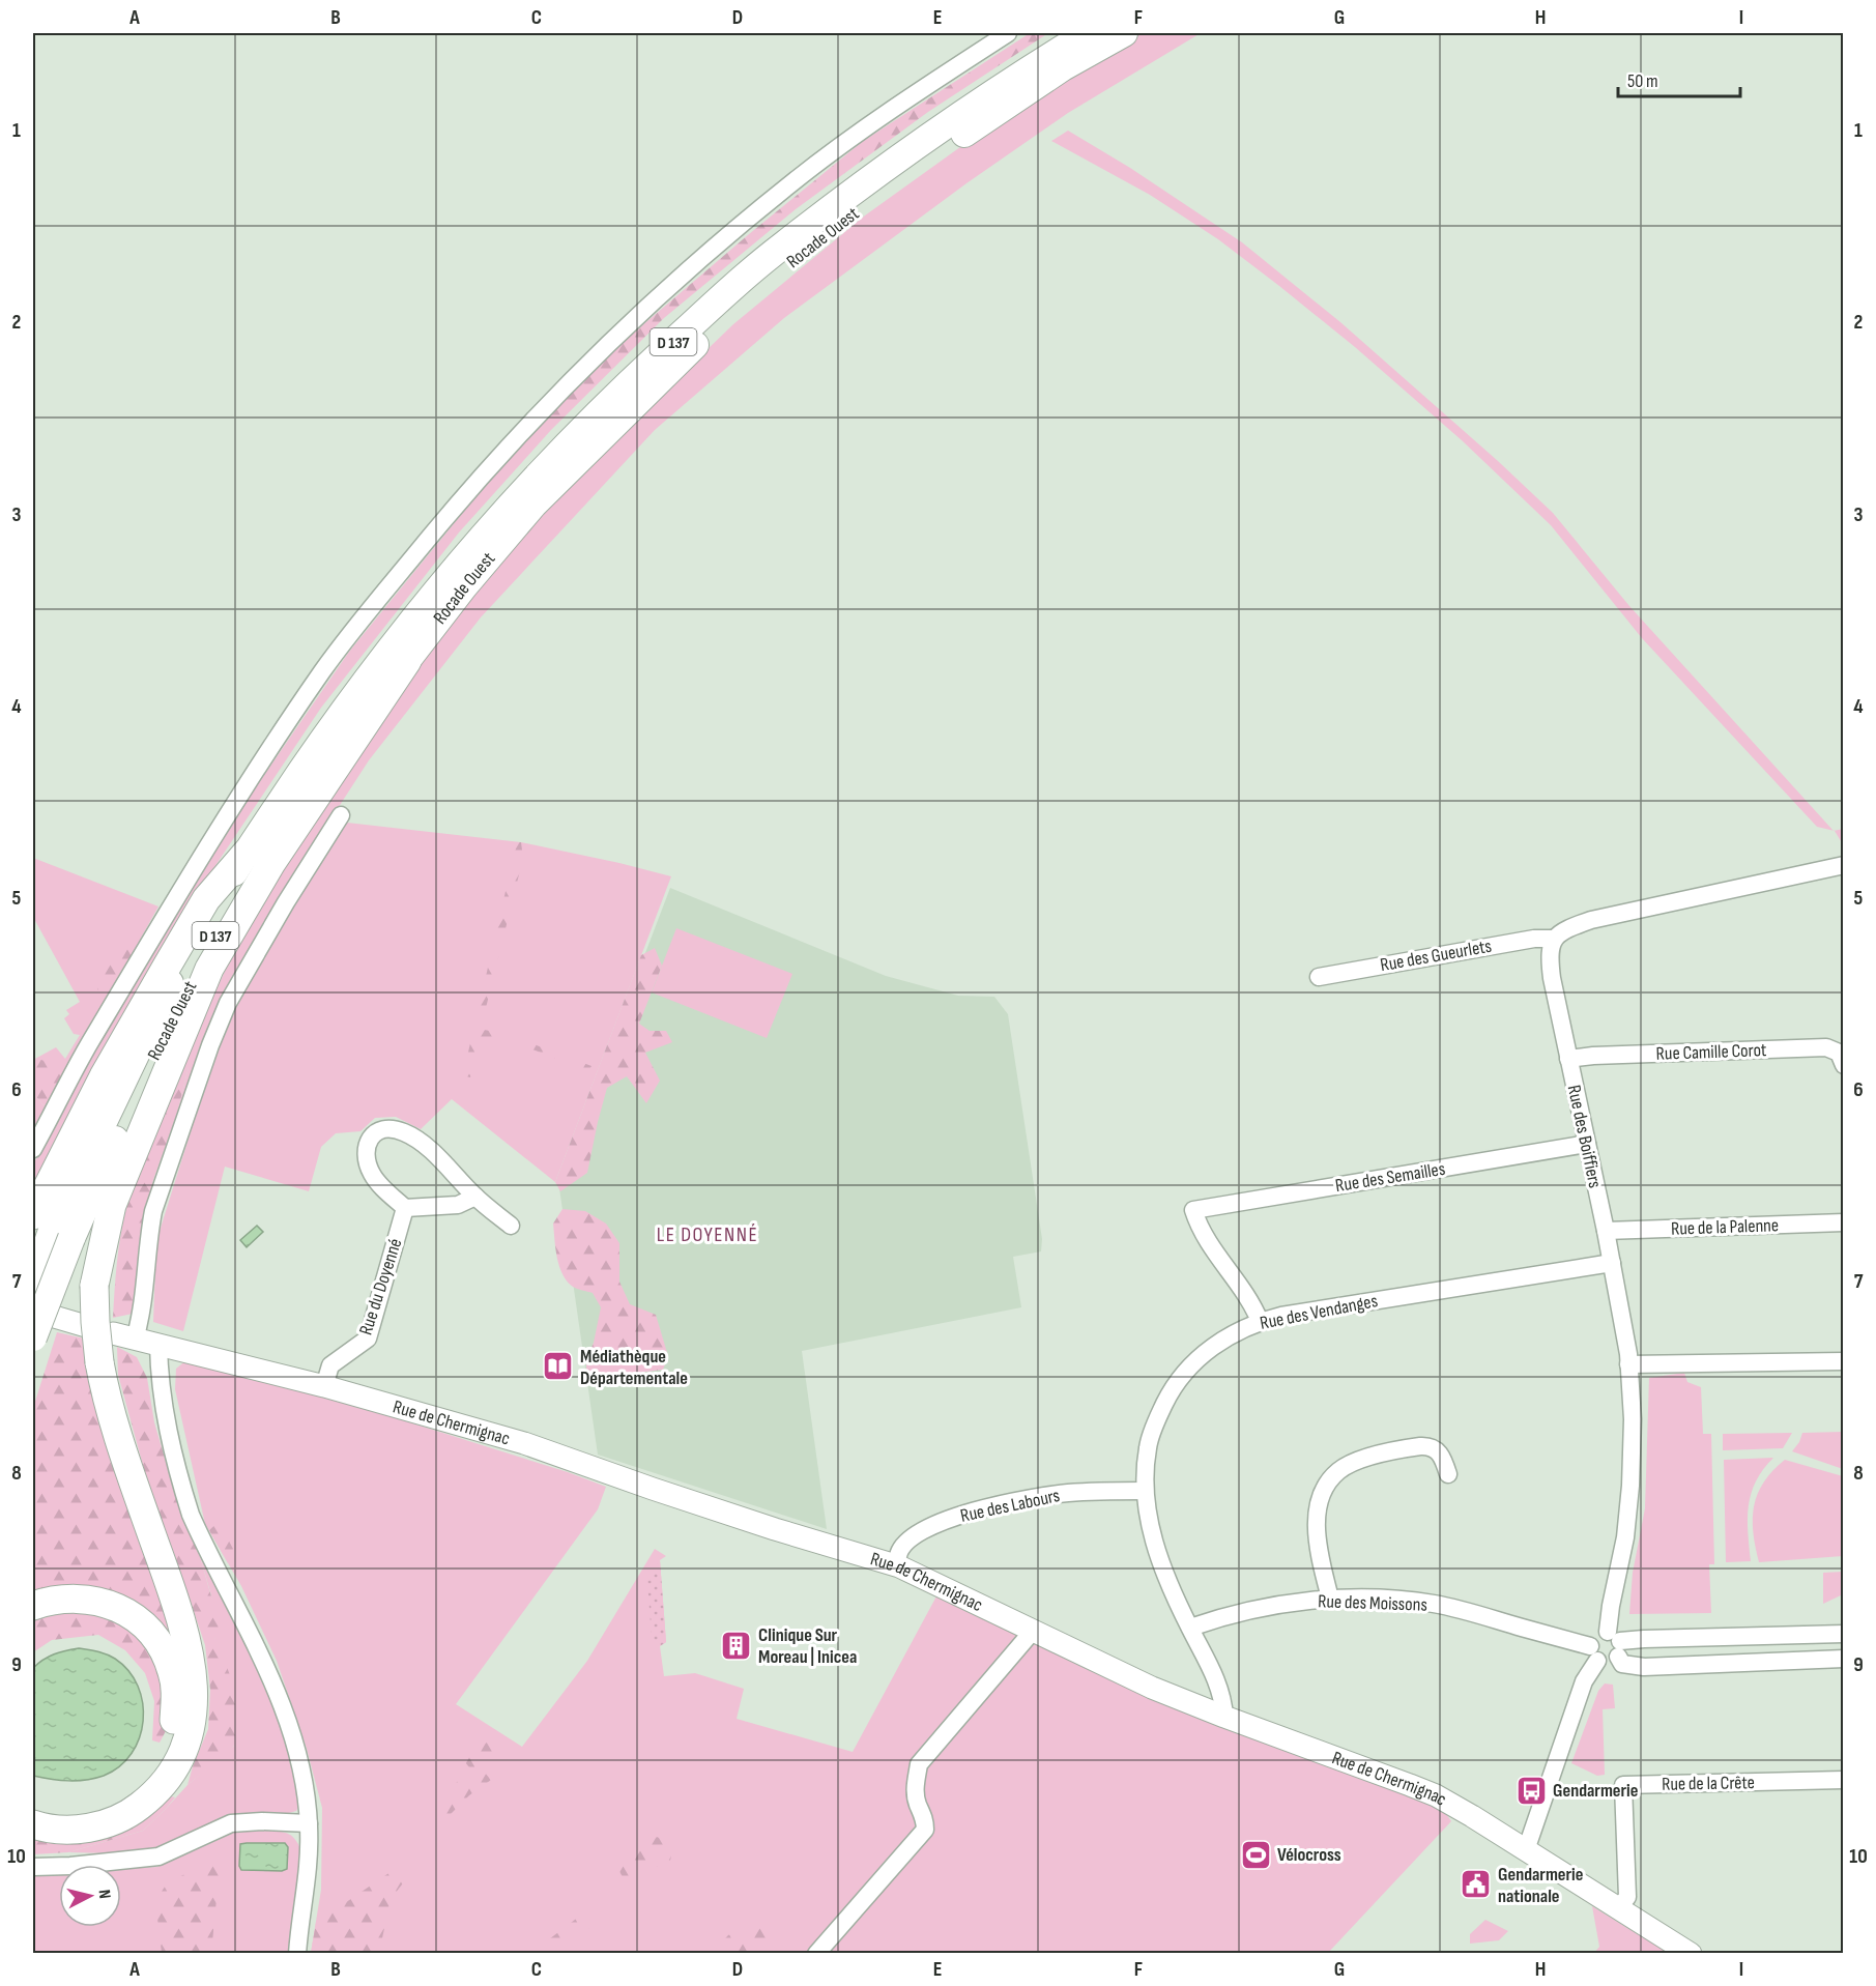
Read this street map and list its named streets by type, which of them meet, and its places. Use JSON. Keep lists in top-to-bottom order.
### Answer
{
  "streets": {
    "main road": ["Rocade Ouest", "D 137"],
    "street": [
      "Rue des Gueurlets",
      "Rue Camille Corot",
      "Rue des Boiffiers",
      "Rue des Semailles",
      "Rue de la Palenne",
      "Rue du Doyenné",
      "Rue des Vendanges",
      "Rue de Chermignac",
      "Rue des Labours",
      "Rue des Moissons",
      "Rue de la Crête"
    ]
  },
  "crossings": [
    ["Rue des Gueurlets", "Rue des Boiffiers"],
    ["Rue Camille Corot", "Rue des Boiffiers"],
    ["Rue des Boiffiers", "Rue des Semailles"],
    ["Rue des Boiffiers", "Rue de la Palenne"],
    ["Rue des Boiffiers", "Rue des Vendanges"],
    ["Rue des Semailles", "Rue des Vendanges"],
    ["Rue du Doyenné", "Rue de Chermignac"],
    ["Rue des Vendanges", "Rue de Chermignac"],
    ["Rue des Vendanges", "Rue des Labours"],
    ["Rue des Vendanges", "Rue des Moissons"],
    ["Rue de Chermignac", "Rue des Labours"],
    ["Rue de Chermignac", "Rue de la Crête"]
  ],
  "districts": ["LE DOYENNÉ"],
  "places": {
    "library": ["Médiathèque Départementale"],
    "building": ["Clinique Sur Moreau | Inicea"],
    "bus stop": ["Gendarmerie"],
    "sports": ["Vélocross"],
    "public building": ["Gendarmerie nationale"]
  },
  "scale_bar": "50 m",
  "north": "right",
  "grid": {
    "columns": [
      "A",
      "B",
      "C",
      "D",
      "E",
      "F",
      "G",
      "H",
      "I"
    ],
    "rows": [
      "1",
      "2",
      "3",
      "4",
      "5",
      "6",
      "7",
      "8",
      "9",
      "10"
    ]
  }
}
